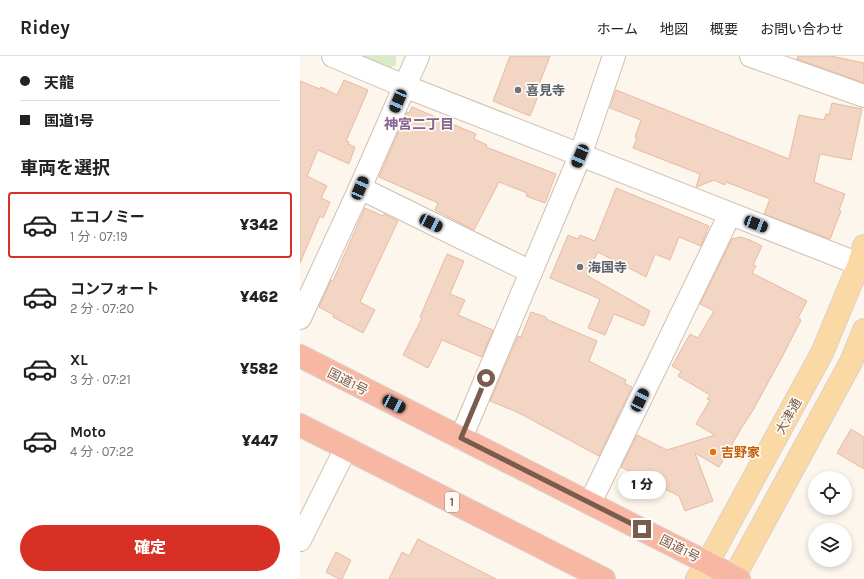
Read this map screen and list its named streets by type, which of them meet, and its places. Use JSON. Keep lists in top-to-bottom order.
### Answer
{
  "streets": {
    "highway": ["国道1号", "1"],
    "main road": ["大津通"]
  },
  "crossings": [
    ["国道1号", "大津通"]
  ],
  "districts": ["神宮二丁目"],
  "places": ["喜見寺", "海国寺", "吉野家"],
  "page": {
    "header": "Ridey",
    "nav": [
      "ホーム",
      "地図",
      "概要",
      "お問い合わせ"
    ],
    "banner": ["天龍", "国道1号"],
    "heading": "車両を選択",
    "list": [
      {
        "name": "エコノミー",
        "note": "1 分 · 07:19",
        "value": "¥342"
      },
      {
        "name": "コンフォート",
        "note": "2 分 · 07:20",
        "value": "¥462"
      },
      {
        "name": "XL",
        "note": "3 分 · 07:21",
        "value": "¥582"
      },
      {
        "name": "Moto",
        "note": "4 分 · 07:22",
        "value": "¥447"
      }
    ],
    "bubble": "1 分",
    "buttons": "確定"
  }
}
